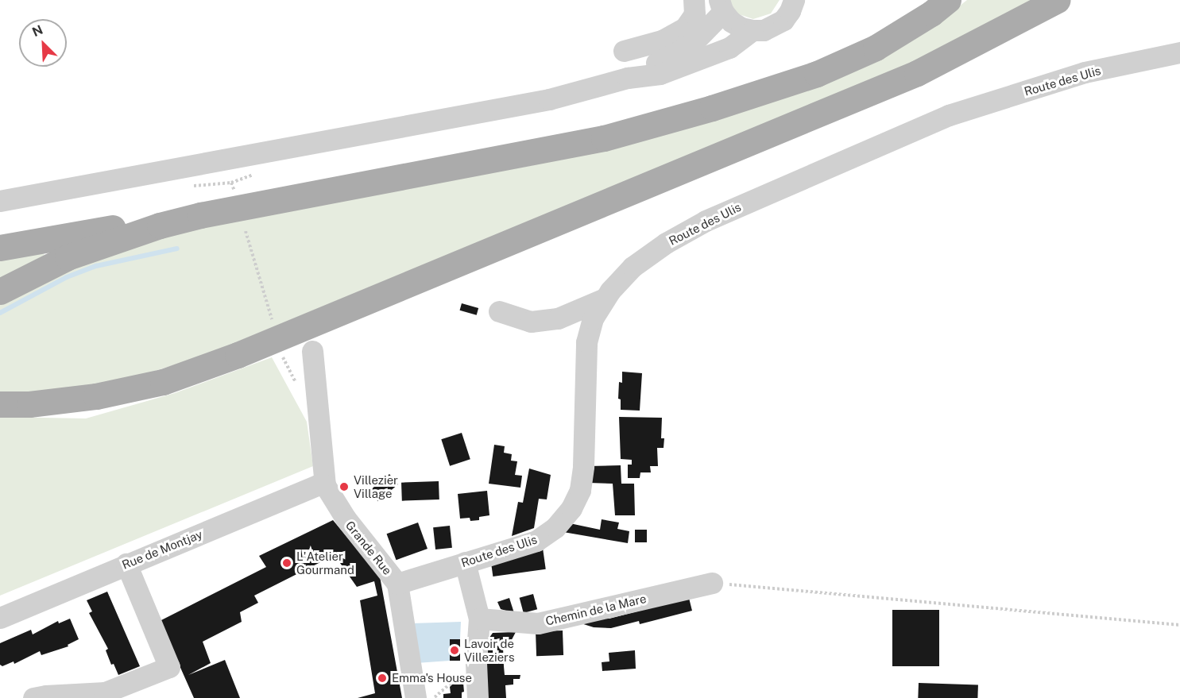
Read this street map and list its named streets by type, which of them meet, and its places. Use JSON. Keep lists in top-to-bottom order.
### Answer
{
  "streets": {
    "street": [
      "Route des Ulis",
      "Grande Rue",
      "Rue de Montjay",
      "Chemin de la Mare"
    ]
  },
  "crossings": [
    ["Route des Ulis", "Grande Rue"],
    ["Grande Rue", "Rue de Montjay"]
  ],
  "places": [
    "Villezier Village",
    "L'Atelier Gourmand",
    "Lavoir de Villeziers",
    "Emma's House"
  ],
  "north": "top left"
}
